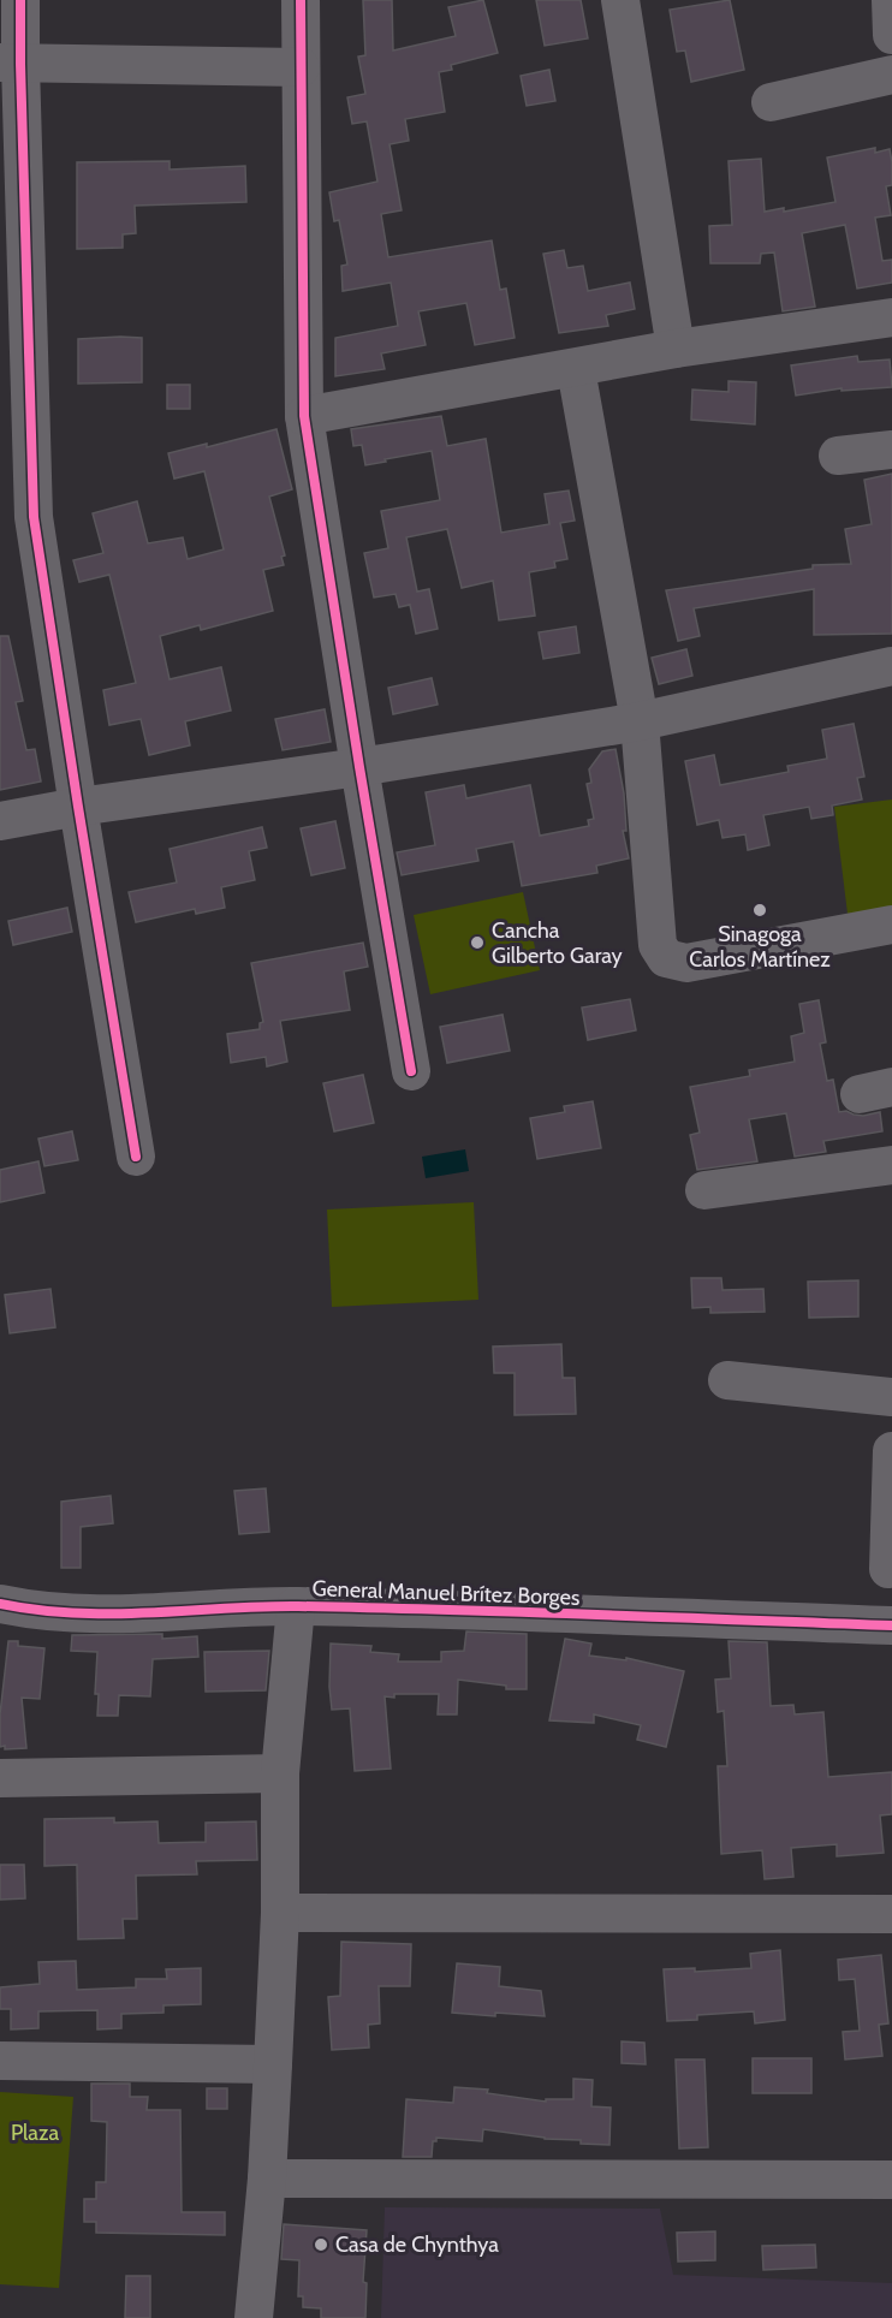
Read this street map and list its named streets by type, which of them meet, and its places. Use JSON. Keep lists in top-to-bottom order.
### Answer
{
  "streets": {
    "street": ["General Manuel Brítez Borges"]
  },
  "parks": ["Plaza"],
  "places": ["Sinagoga Carlos Martínez", "Cancha Gilberto Garay", "Casa de Chynthya"]
}
